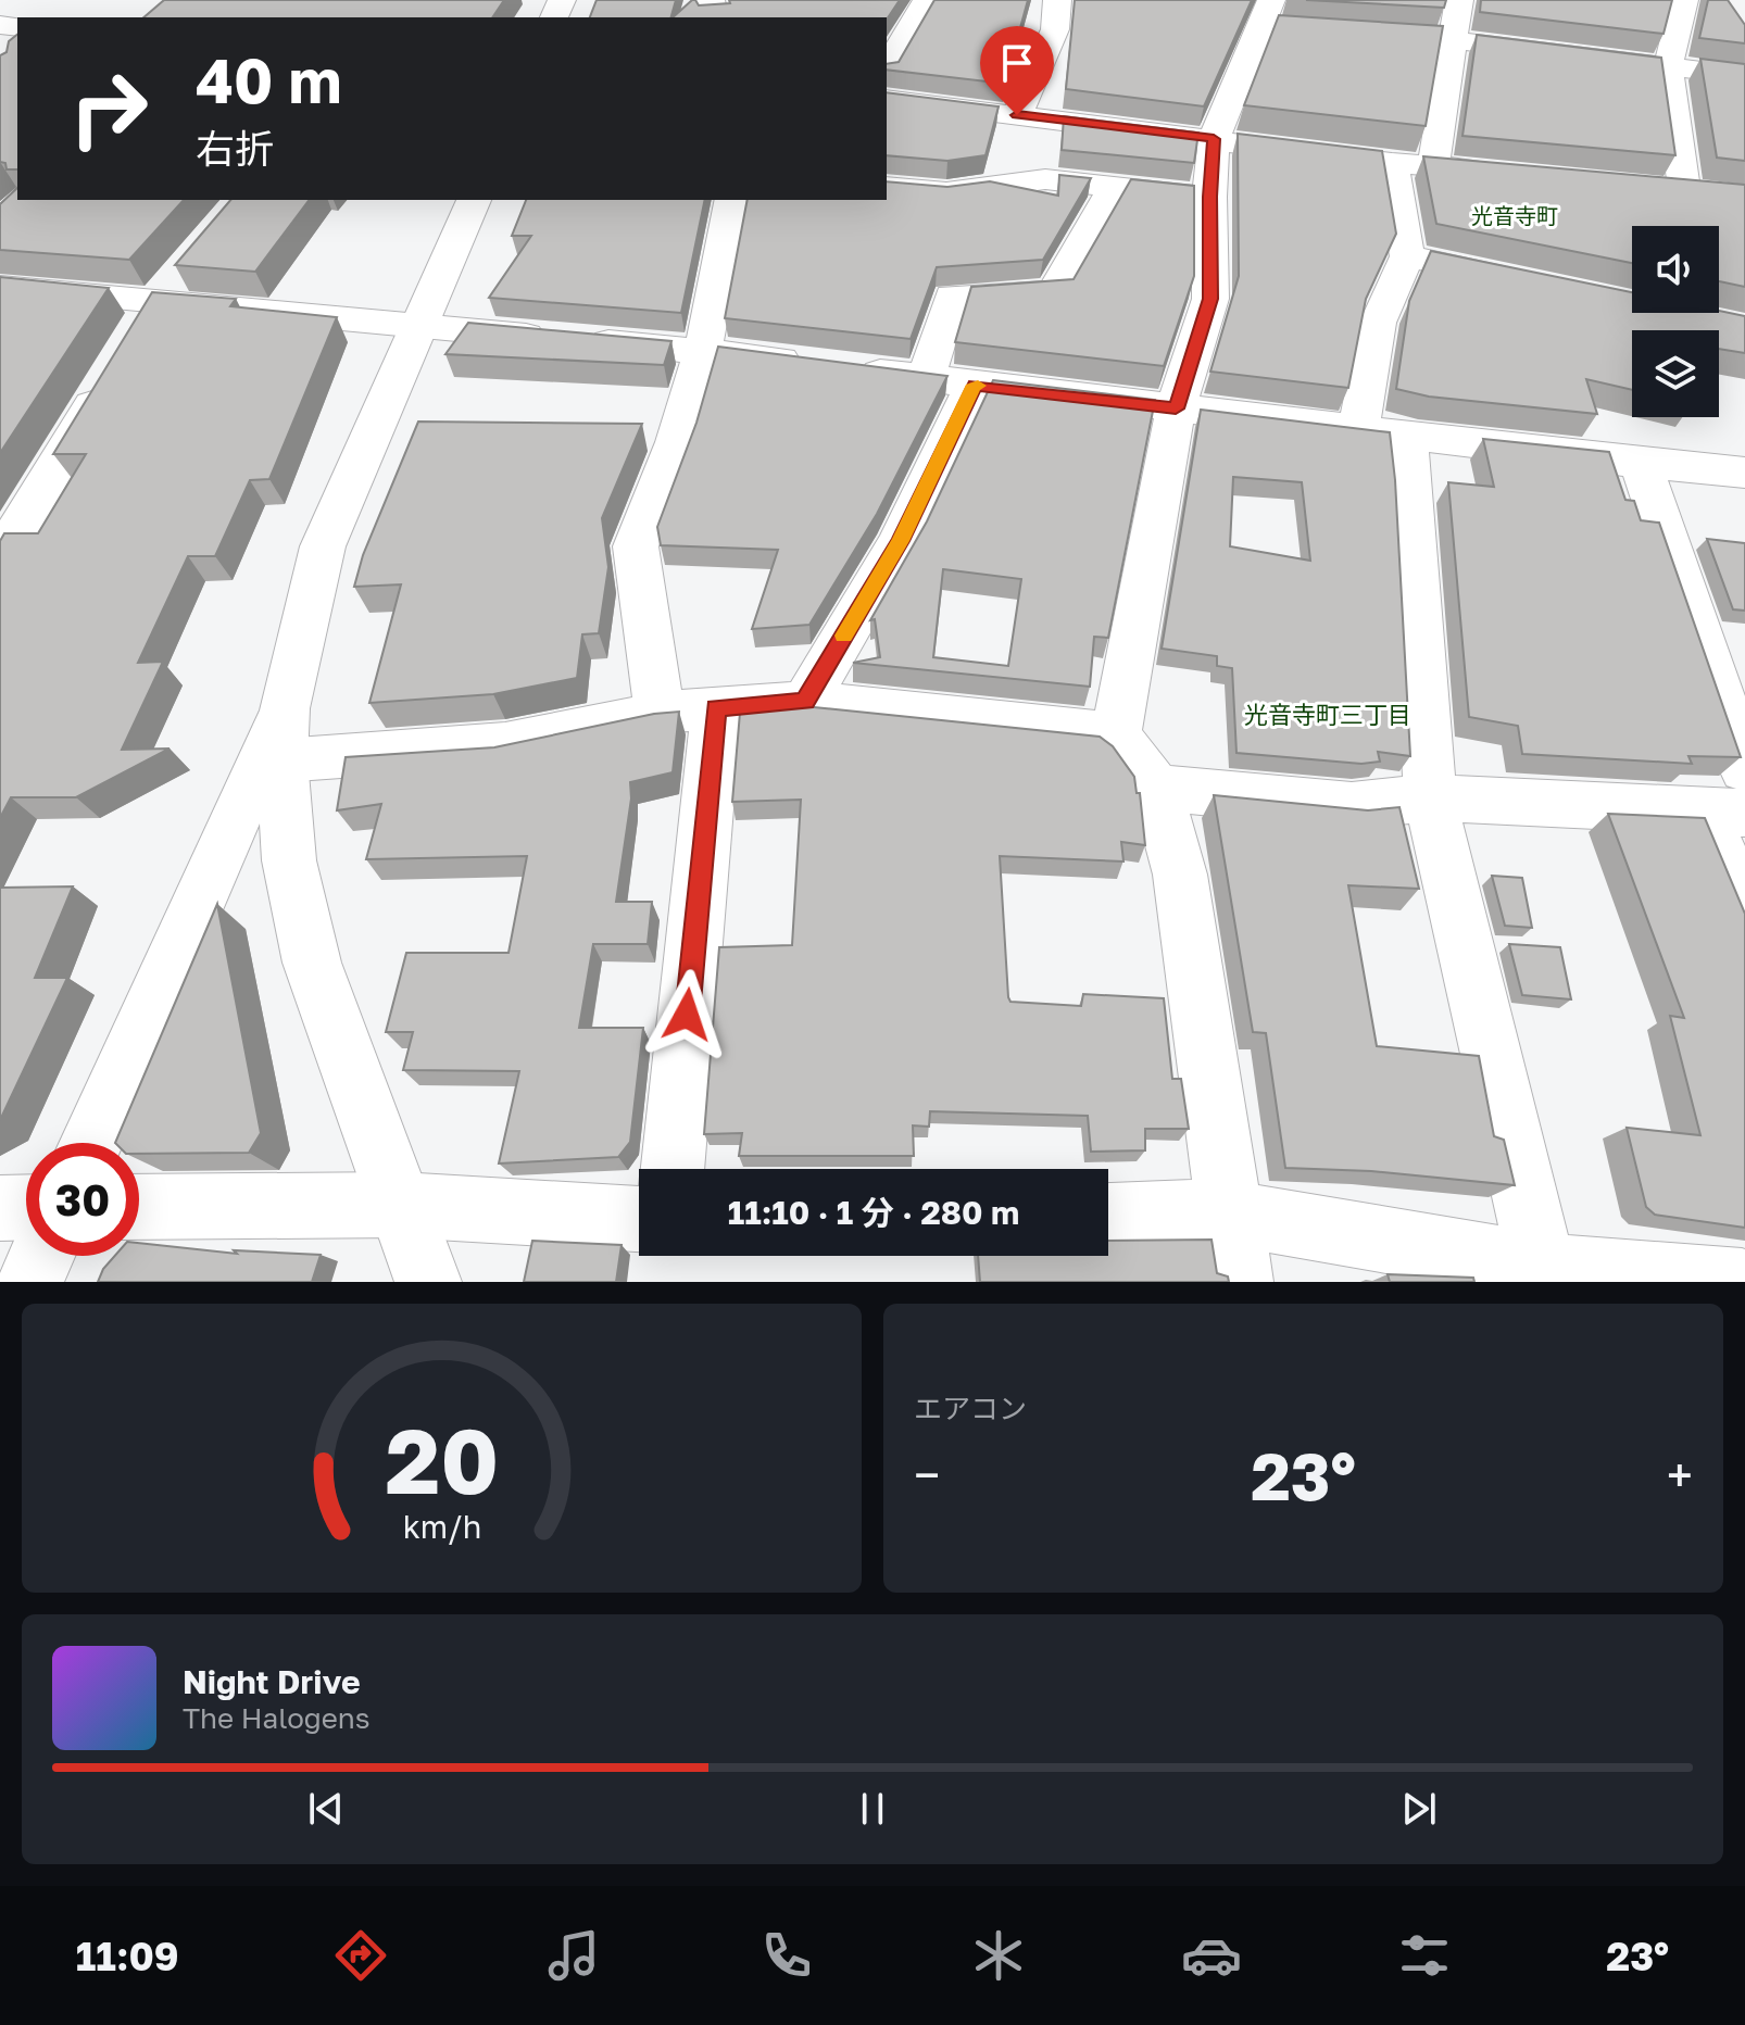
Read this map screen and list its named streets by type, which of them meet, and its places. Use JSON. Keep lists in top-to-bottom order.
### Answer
{
  "districts": ["光音寺町", "光音寺町三丁目"],
  "page": {
    "turn": ["40 m", "右折"],
    "limit": "30",
    "trip": "11:10 · 1 分 · 280 m",
    "tile": "エアコン",
    "heat": ["−", "23°", "+"],
    "song": ["Night Drive", "The Halogens"],
    "tabs": ["11:09", "23°"],
    "gauge": ["20", "km/h"]
  }
}
